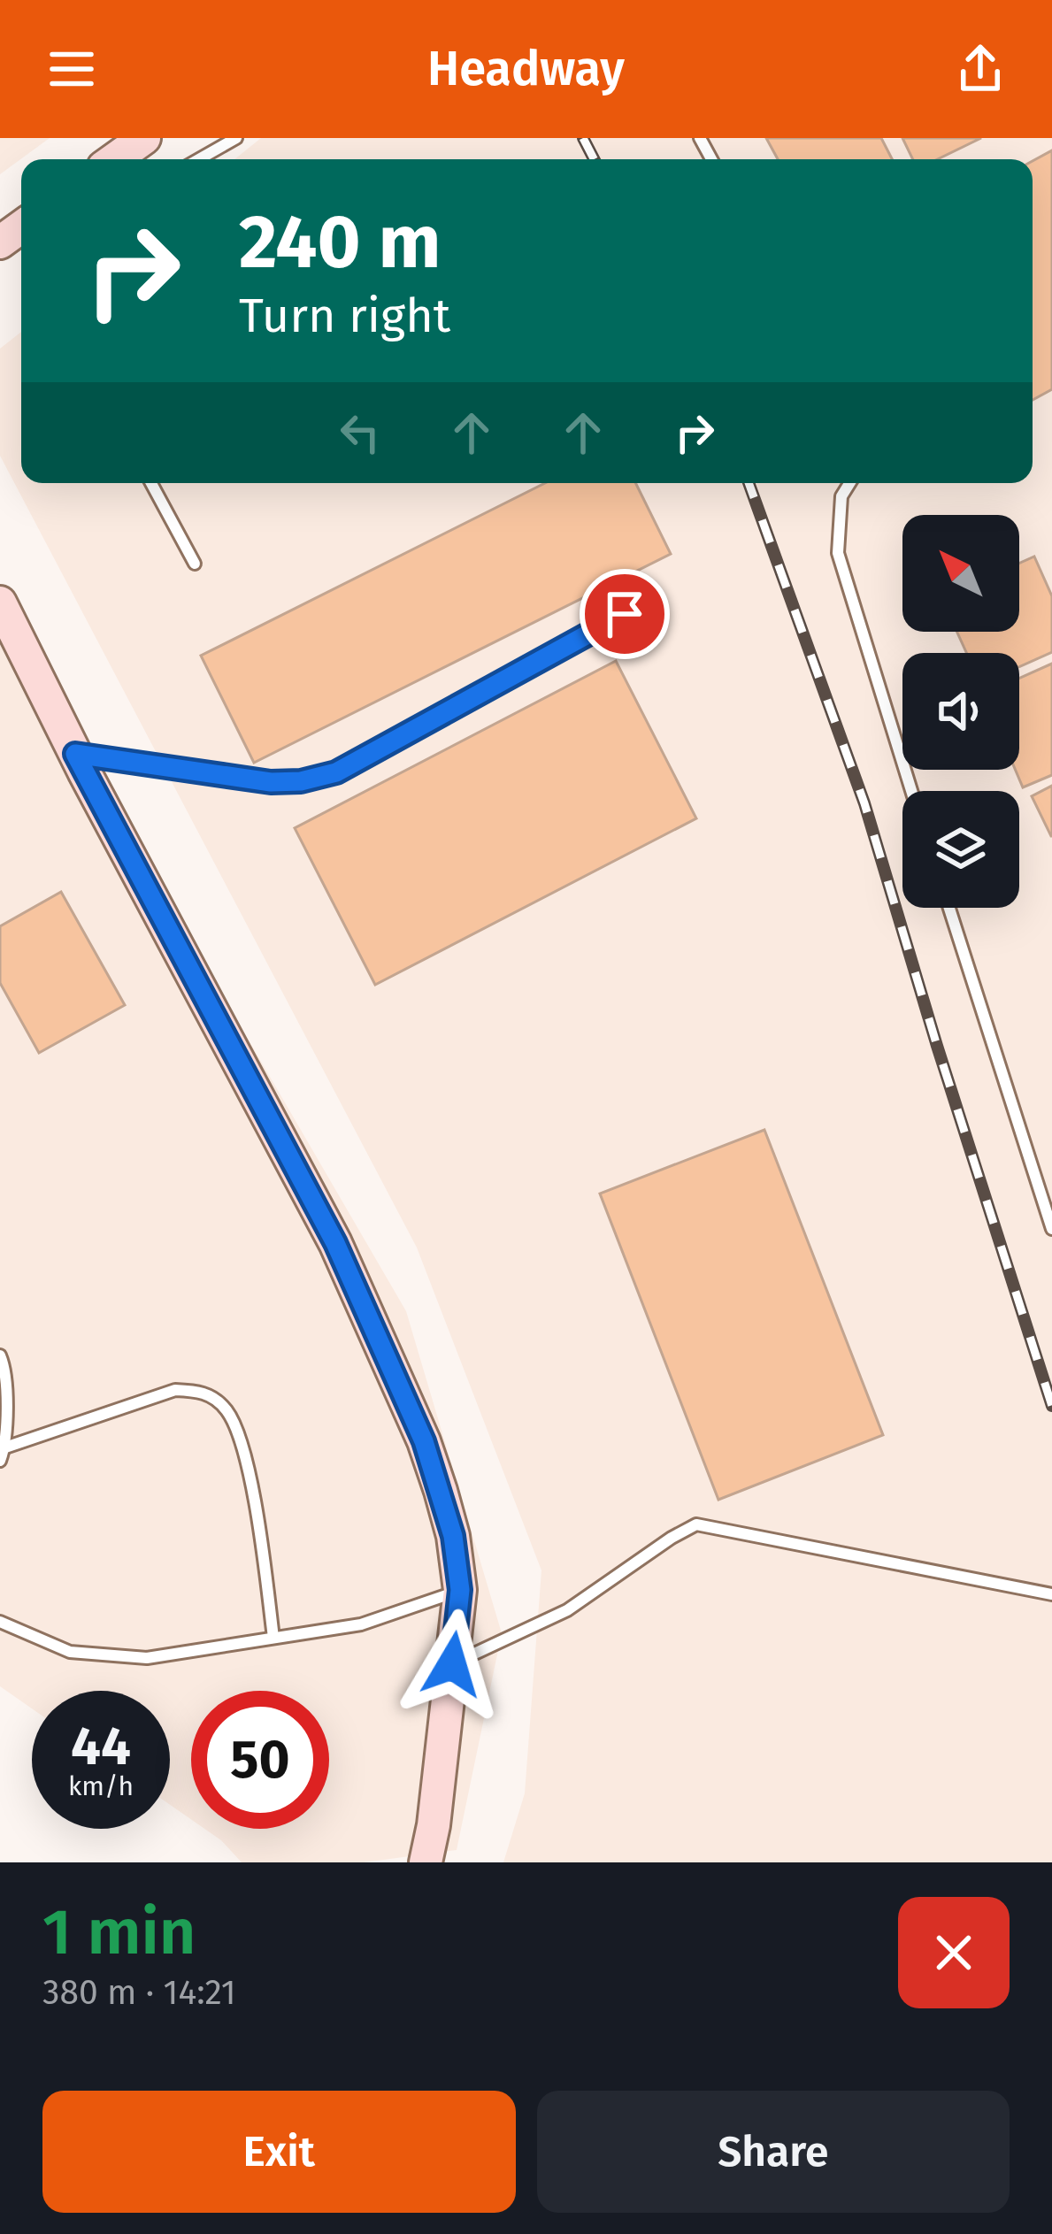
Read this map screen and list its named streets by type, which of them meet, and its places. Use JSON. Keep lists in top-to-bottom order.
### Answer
{
  "north": "top left",
  "page": {
    "header": "Headway",
    "turn": ["240 m", "Turn right"],
    "speed": "44 km/h",
    "limit": "50",
    "heading": ["1 min", "380 m · 14:21"],
    "buttons": ["Exit", "Share"]
  }
}
